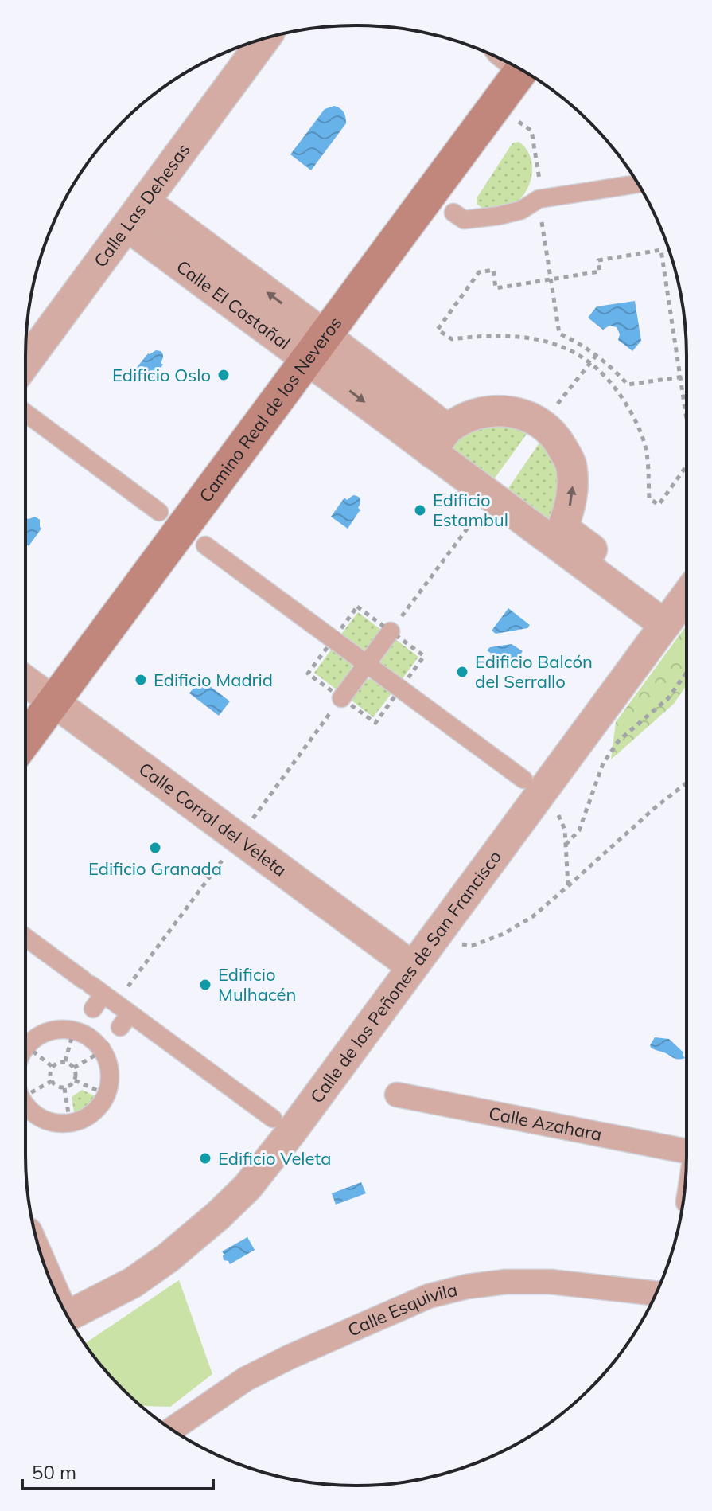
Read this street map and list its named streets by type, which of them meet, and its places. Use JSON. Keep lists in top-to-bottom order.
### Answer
{
  "streets": {
    "main road": ["Camino Real de los Neveros"],
    "street": [
      "Calle Las Dehesas",
      "Calle El Castañal",
      "Calle Corral del Veleta",
      "Calle de los Peñones de San Francisco",
      "Calle Azahara",
      "Calle Esquivila"
    ]
  },
  "crossings": [
    ["Calle Las Dehesas", "Calle El Castañal"],
    ["Calle El Castañal", "Camino Real de los Neveros"],
    ["Calle El Castañal", "Calle de los Peñones de San Francisco"],
    ["Camino Real de los Neveros", "Calle Corral del Veleta"],
    ["Calle Corral del Veleta", "Calle de los Peñones de San Francisco"]
  ],
  "places": [
    "Edificio Oslo",
    "Edificio Estambul",
    "Edificio Balcón del Serrallo",
    "Edificio Madrid",
    "Edificio Granada",
    "Edificio Mulhacén",
    "Edificio Veleta"
  ],
  "scale_bar": "50 m"
}
